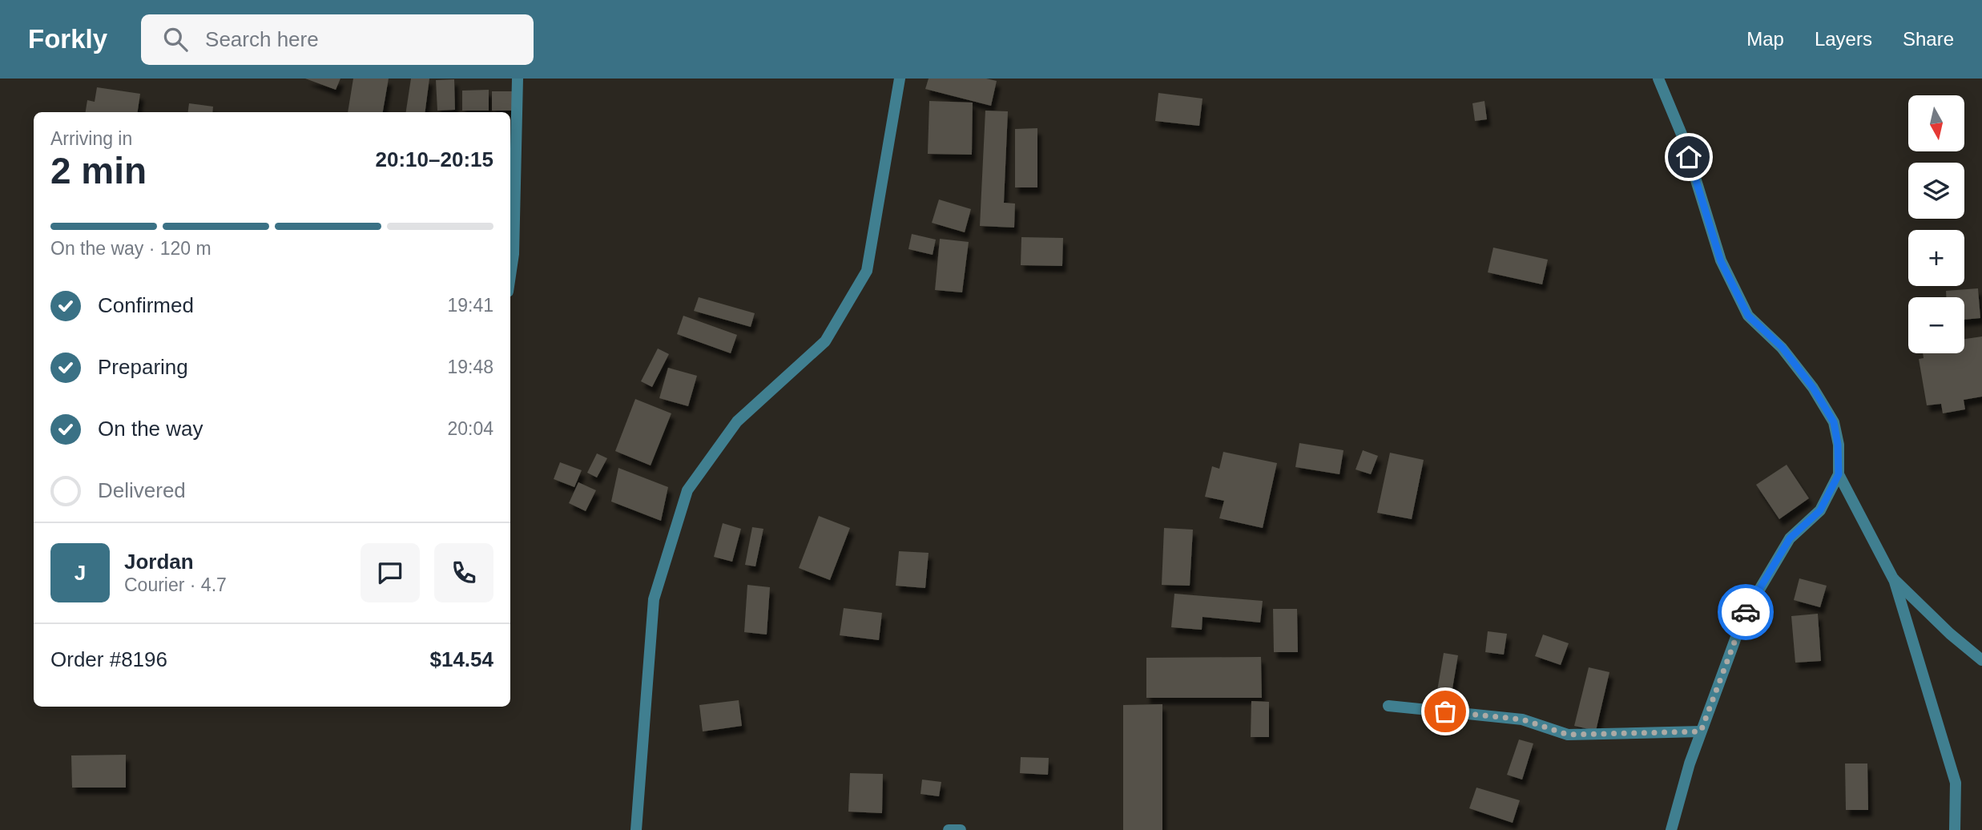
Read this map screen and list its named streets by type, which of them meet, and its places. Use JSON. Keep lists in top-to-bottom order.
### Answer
{
  "north": "bottom",
  "page": {
    "header": "Forkly",
    "search": "Search here",
    "nav": ["Map", "Layers", "Share"],
    "map_buttons": ["+", "−"],
    "heading": ["2 min", "Arriving in", "20:10–20:15"],
    "panel": [
      "Jordan",
      "Courier · 4.7",
      "Order #8196",
      "$14.54"
    ],
    "bar": "On the way · 120 m",
    "list": [
      ["Confirmed", "19:41"],
      ["Preparing", "19:48"],
      ["On the way", "20:04"],
      "Delivered"
    ],
    "round": "J"
  }
}
